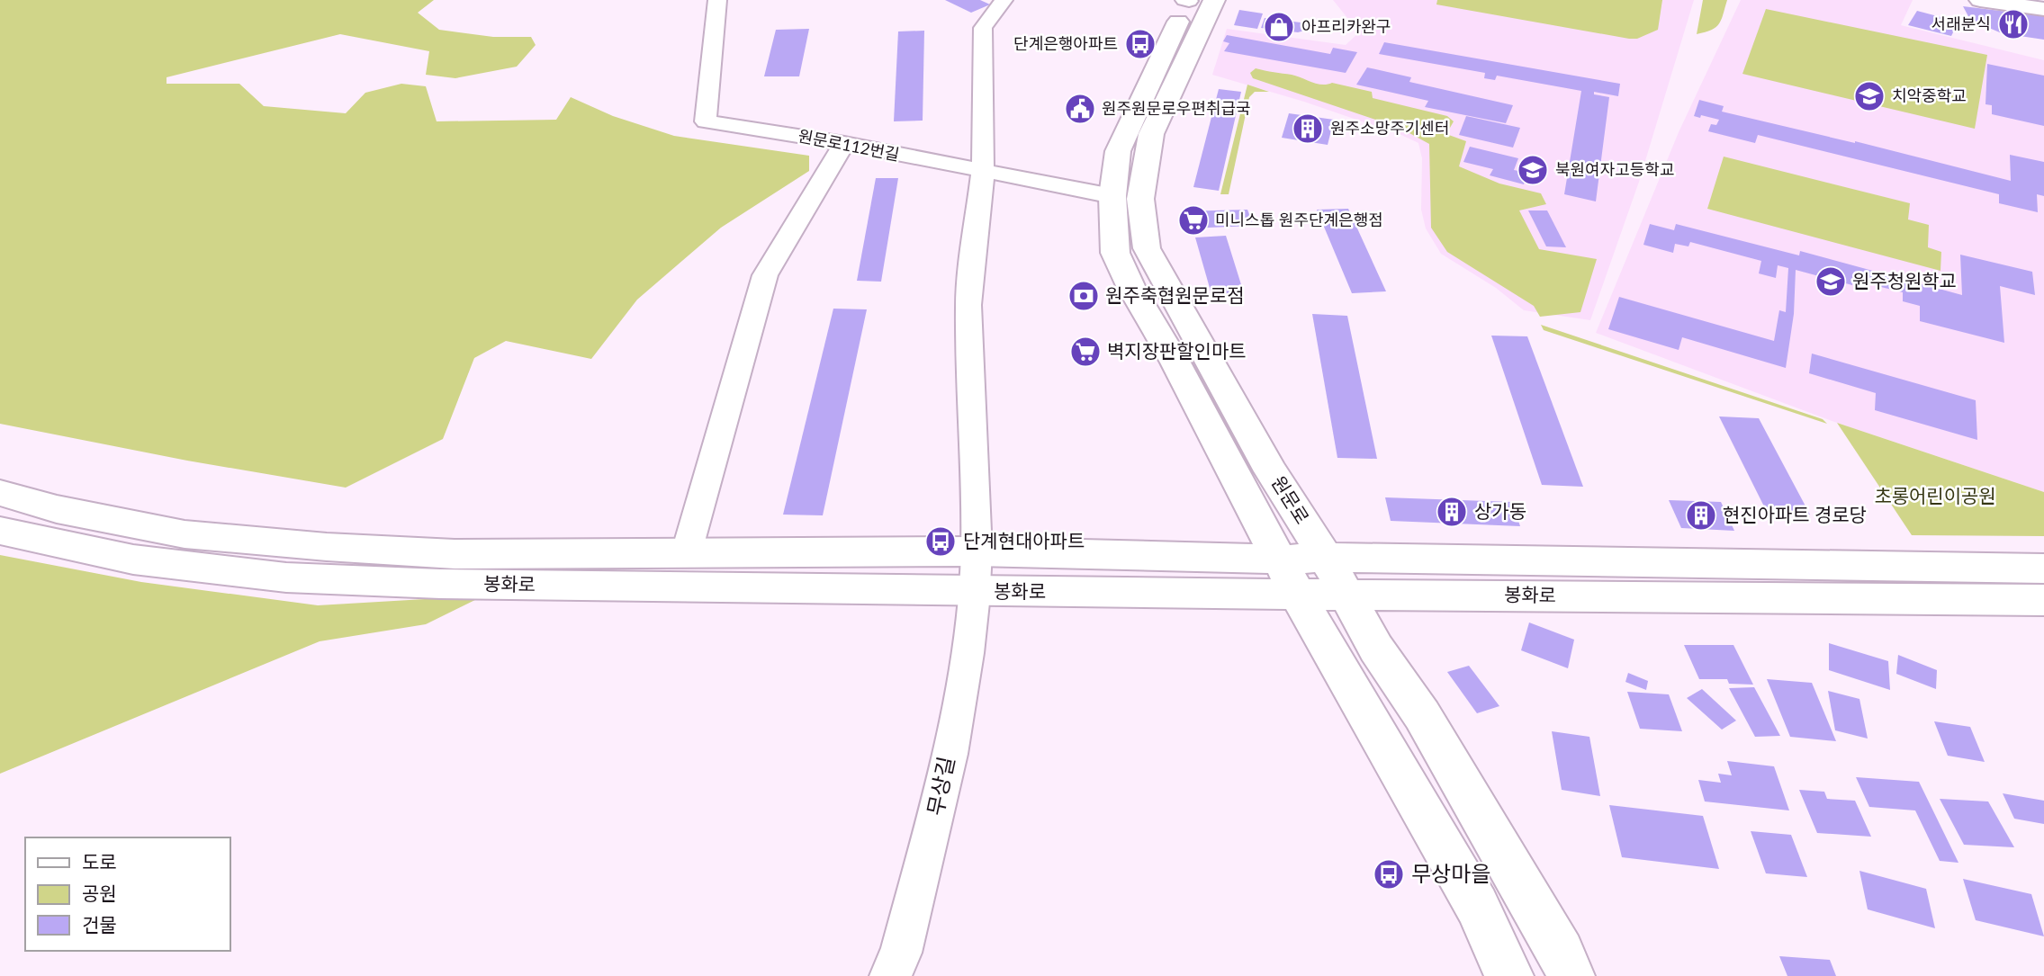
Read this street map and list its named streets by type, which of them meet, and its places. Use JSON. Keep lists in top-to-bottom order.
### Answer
{
  "streets": {
    "street": [
      "원문로112번길",
      "원문로",
      "봉화로",
      "무상길"
    ]
  },
  "crossings": [
    ["원문로112번길", "원문로"],
    ["원문로112번길", "무상길"],
    ["원문로", "봉화로"],
    ["봉화로", "무상길"]
  ],
  "parks": ["초롱어린이공원"],
  "places": {
    "restaurant": ["서래분식"],
    "shop": ["아프리카완구"],
    "bus stop": ["단계은행아파트", "단계현대아파트", "무상마을"],
    "school or university": ["치악중학교", "북원여자고등학교", "원주청원학교"],
    "public building": ["원주원문로우편취급국"],
    "building": ["원주소망주기센터", "상가동", "현진아파트 경로당"],
    "supermarket": ["미니스톱 원주단계은행점", "벽지장판할인마트"],
    "bank": ["원주축협원문로점"]
  },
  "legend": ["도로", "공원", "건물"]
}
